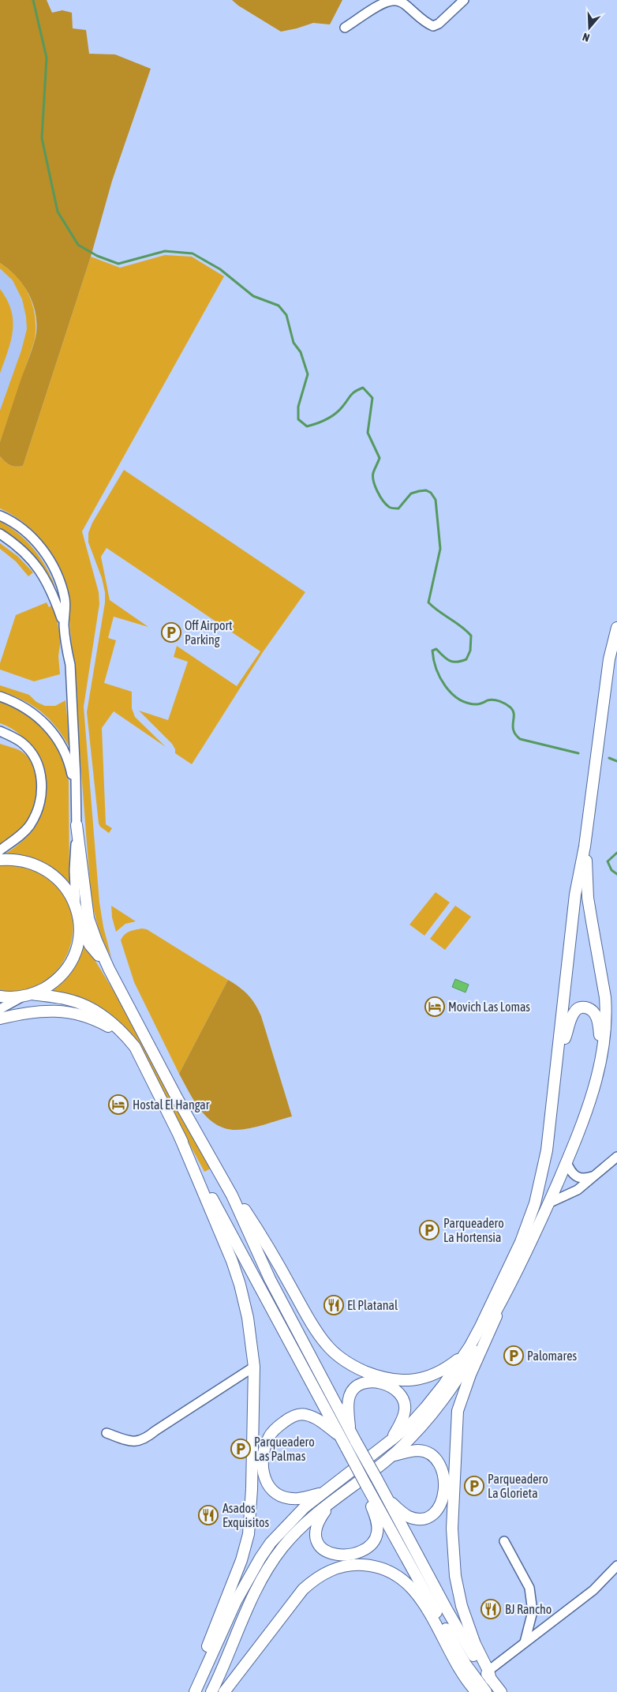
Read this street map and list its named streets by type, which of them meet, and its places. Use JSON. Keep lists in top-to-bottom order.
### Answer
{
  "places": {
    "parking": [
      "Off Airport Parking",
      "Parqueadero La Hortensia",
      "Palomares",
      "Parqueadero Las Palmas",
      "Parqueadero La Glorieta"
    ],
    "hotel": ["Movich Las Lomas", "Hostal El Hangar"],
    "restaurant": ["El Platanal", "Asados Exquisitos", "BJ Rancho"]
  },
  "north": "bottom"
}
